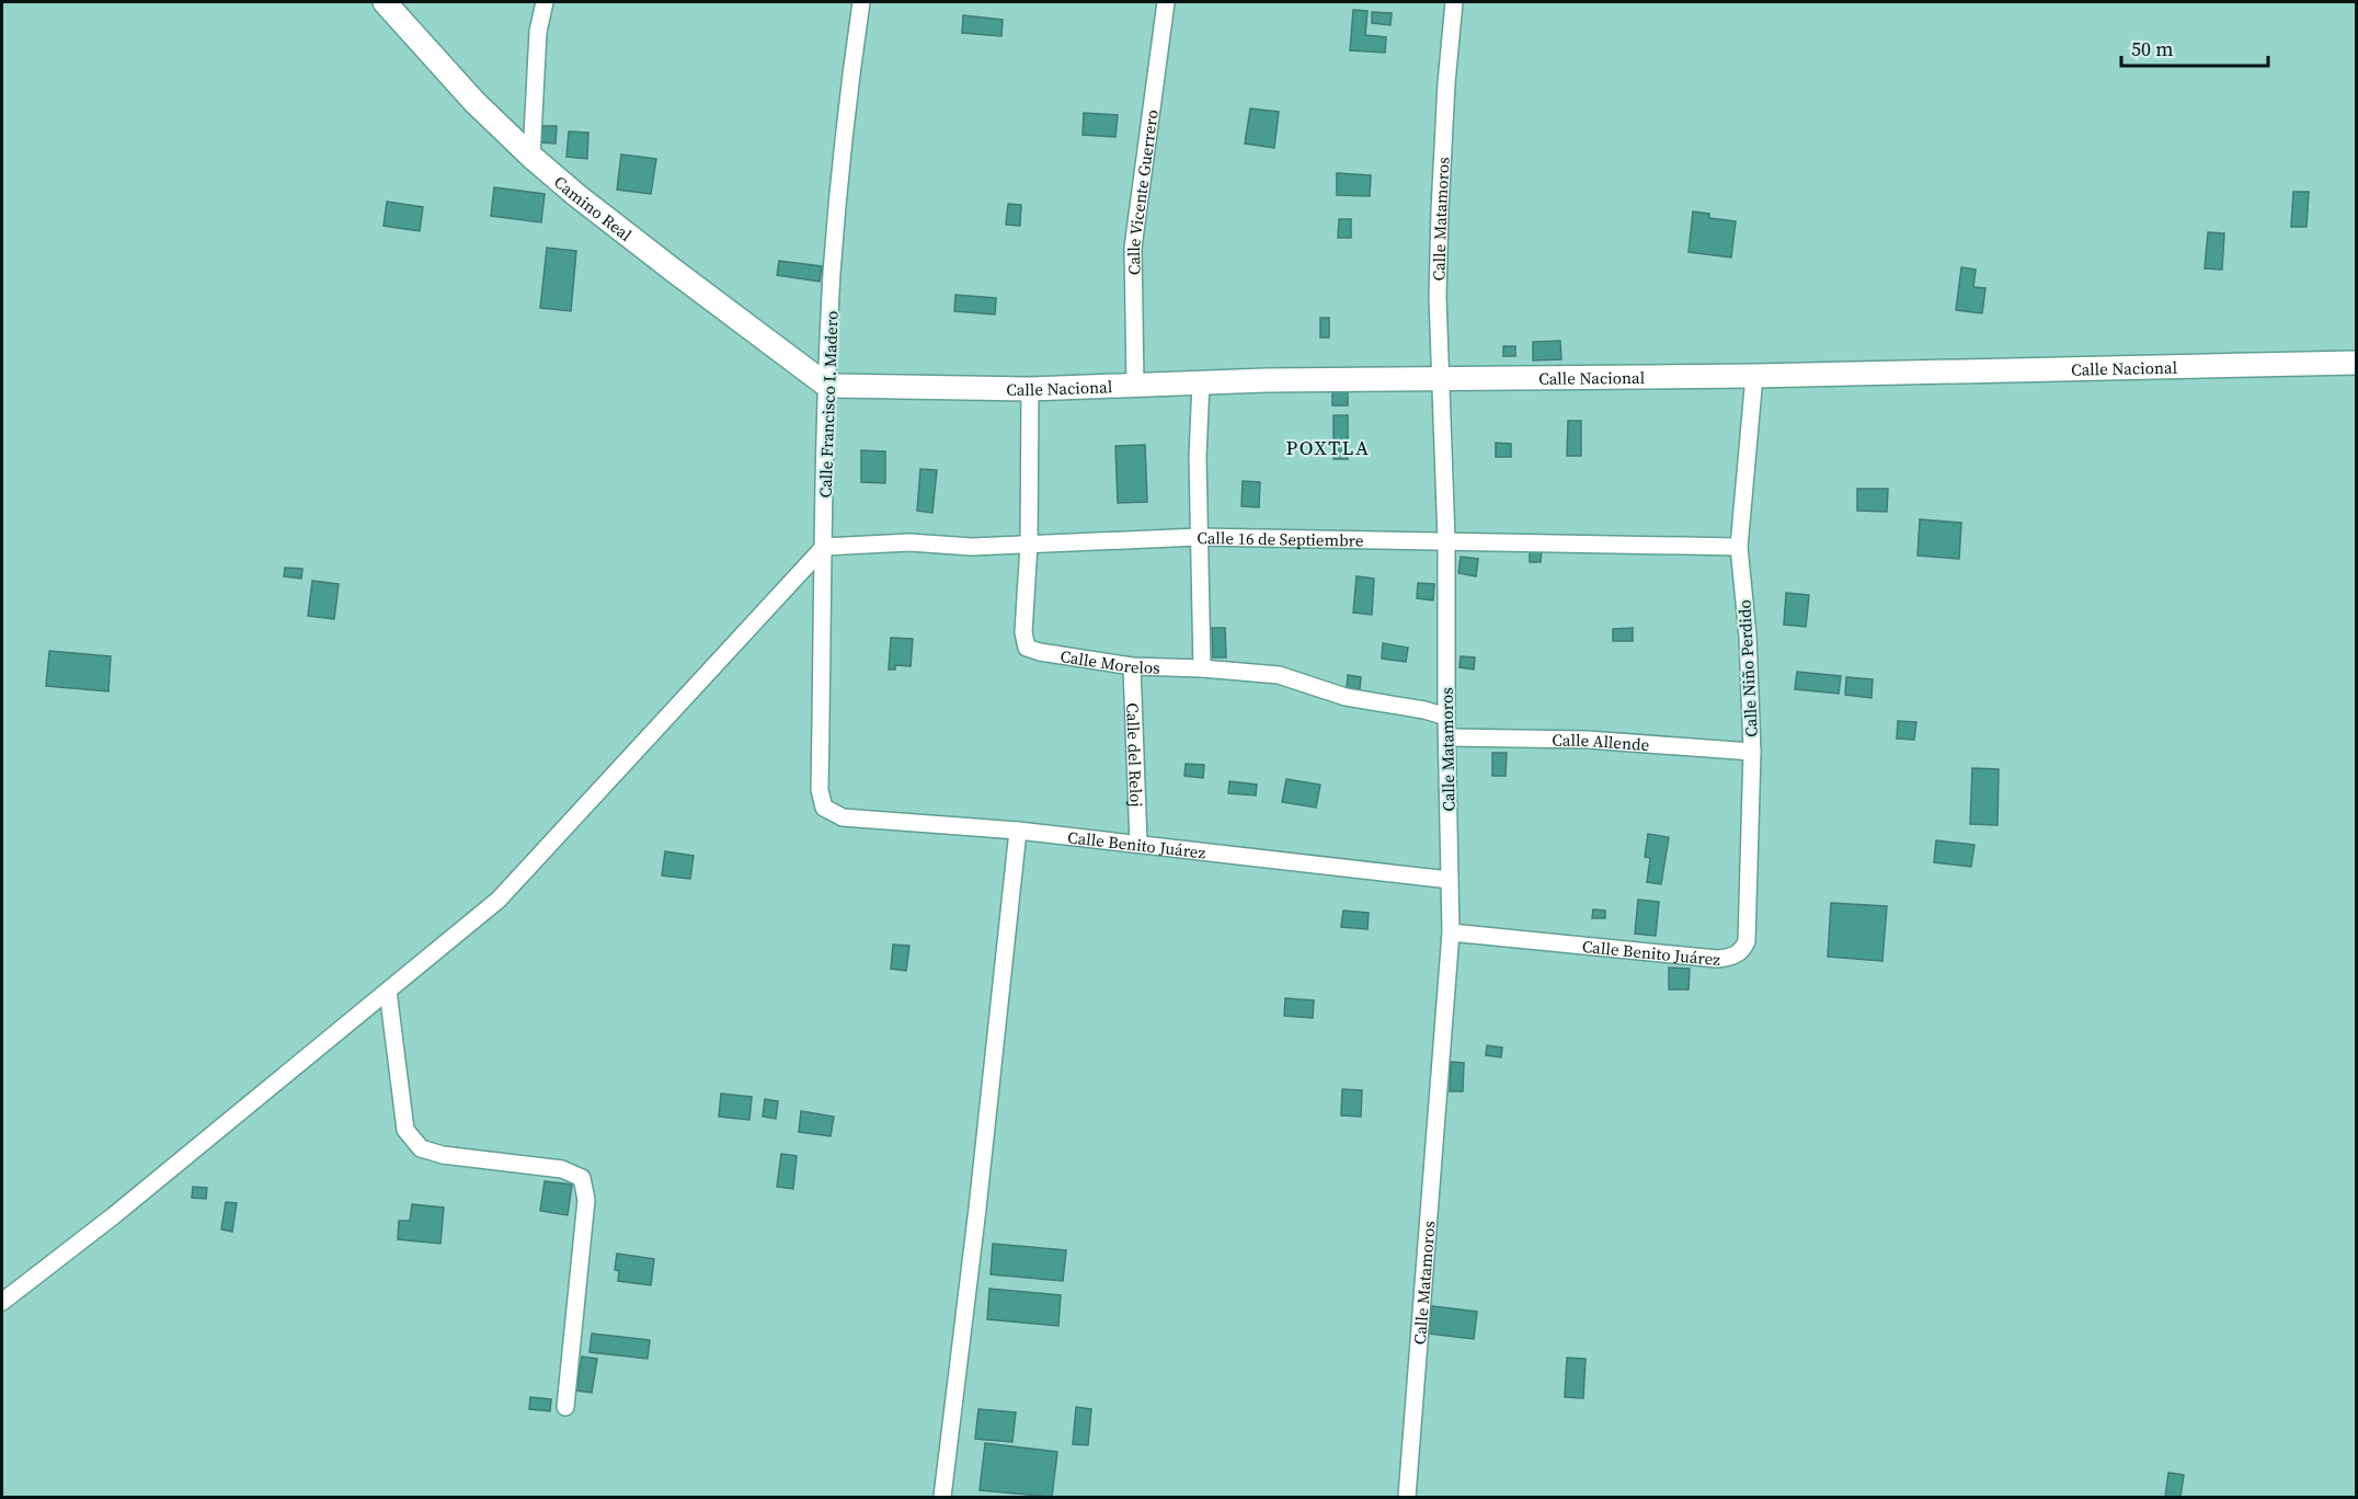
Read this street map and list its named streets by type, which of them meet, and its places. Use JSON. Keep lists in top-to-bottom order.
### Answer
{
  "streets": {
    "street": [
      "Calle Vicente Guerrero",
      "Camino Real",
      "Calle Matamoros",
      "Calle Nacional",
      "Calle Francisco I. Madero",
      "Calle 16 de Septiembre",
      "Calle Morelos",
      "Calle Niño Perdido",
      "Calle Allende",
      "Calle del Reloj",
      "Calle Benito Juárez"
    ]
  },
  "crossings": [
    ["Calle Vicente Guerrero", "Calle Nacional"],
    ["Camino Real", "Calle Nacional"],
    ["Camino Real", "Calle Francisco I. Madero"],
    ["Calle Matamoros", "Calle Nacional"],
    ["Calle Matamoros", "Calle 16 de Septiembre"],
    ["Calle Matamoros", "Calle Morelos"],
    ["Calle Matamoros", "Calle Allende"],
    ["Calle Matamoros", "Calle Benito Juárez"],
    ["Calle Nacional", "Calle Francisco I. Madero"],
    ["Calle Nacional", "Calle Morelos"],
    ["Calle Nacional", "Calle Niño Perdido"],
    ["Calle Francisco I. Madero", "Calle 16 de Septiembre"],
    ["Calle Francisco I. Madero", "Calle Benito Juárez"],
    ["Calle 16 de Septiembre", "Calle Morelos"],
    ["Calle 16 de Septiembre", "Calle Niño Perdido"],
    ["Calle Morelos", "Calle del Reloj"],
    ["Calle Niño Perdido", "Calle Allende"],
    ["Calle Niño Perdido", "Calle Benito Juárez"],
    ["Calle del Reloj", "Calle Benito Juárez"]
  ],
  "districts": ["POXTLA"],
  "scale_bar": "50 m"
}
